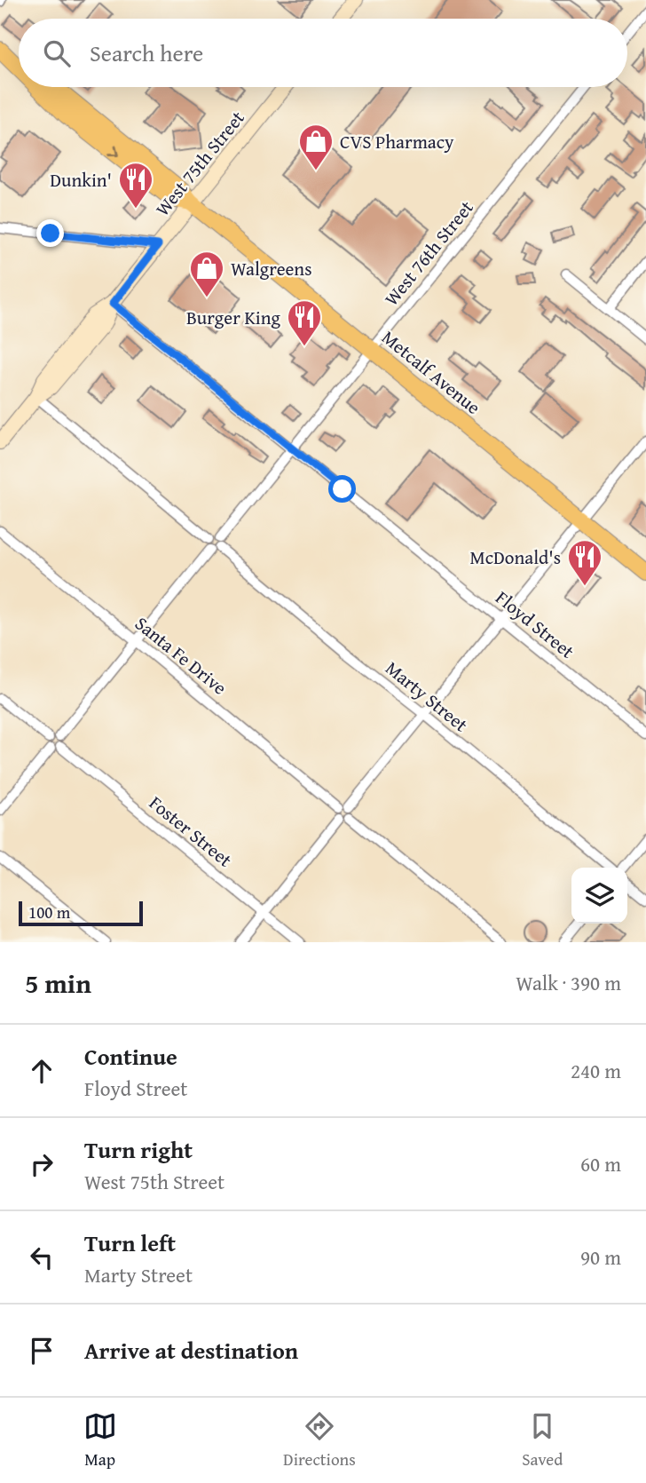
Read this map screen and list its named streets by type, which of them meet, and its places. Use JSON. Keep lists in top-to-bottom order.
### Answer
{
  "streets": {
    "main road": ["West 75th Street", "Metcalf Avenue"],
    "street": [
      "West 76th Street",
      "Floyd Street",
      "Santa Fe Drive",
      "Marty Street",
      "Foster Street"
    ]
  },
  "crossings": [
    ["West 75th Street", "Metcalf Avenue"],
    ["West 75th Street", "Floyd Street"],
    ["West 75th Street", "Marty Street"],
    ["West 76th Street", "Metcalf Avenue"],
    ["West 76th Street", "Floyd Street"],
    ["West 76th Street", "Santa Fe Drive"],
    ["West 76th Street", "Marty Street"],
    ["West 76th Street", "Foster Street"]
  ],
  "places": {
    "shop": ["CVS Pharmacy", "Walgreens"],
    "restaurant": ["Dunkin'", "Burger King", "McDonald's"]
  },
  "scale_bar": "100 m",
  "page": {
    "search": "Search here",
    "scale": "100 m",
    "heading": ["5 min", "Walk · 390 m"],
    "list": [
      ["Continue", "Floyd Street", "240 m"],
      ["Turn right", "West 75th Street", "60 m"],
      ["Turn left", "Marty Street", "90 m"],
      "Arrive at destination"
    ],
    "nav": ["Map", "Directions", "Saved"]
  }
}
